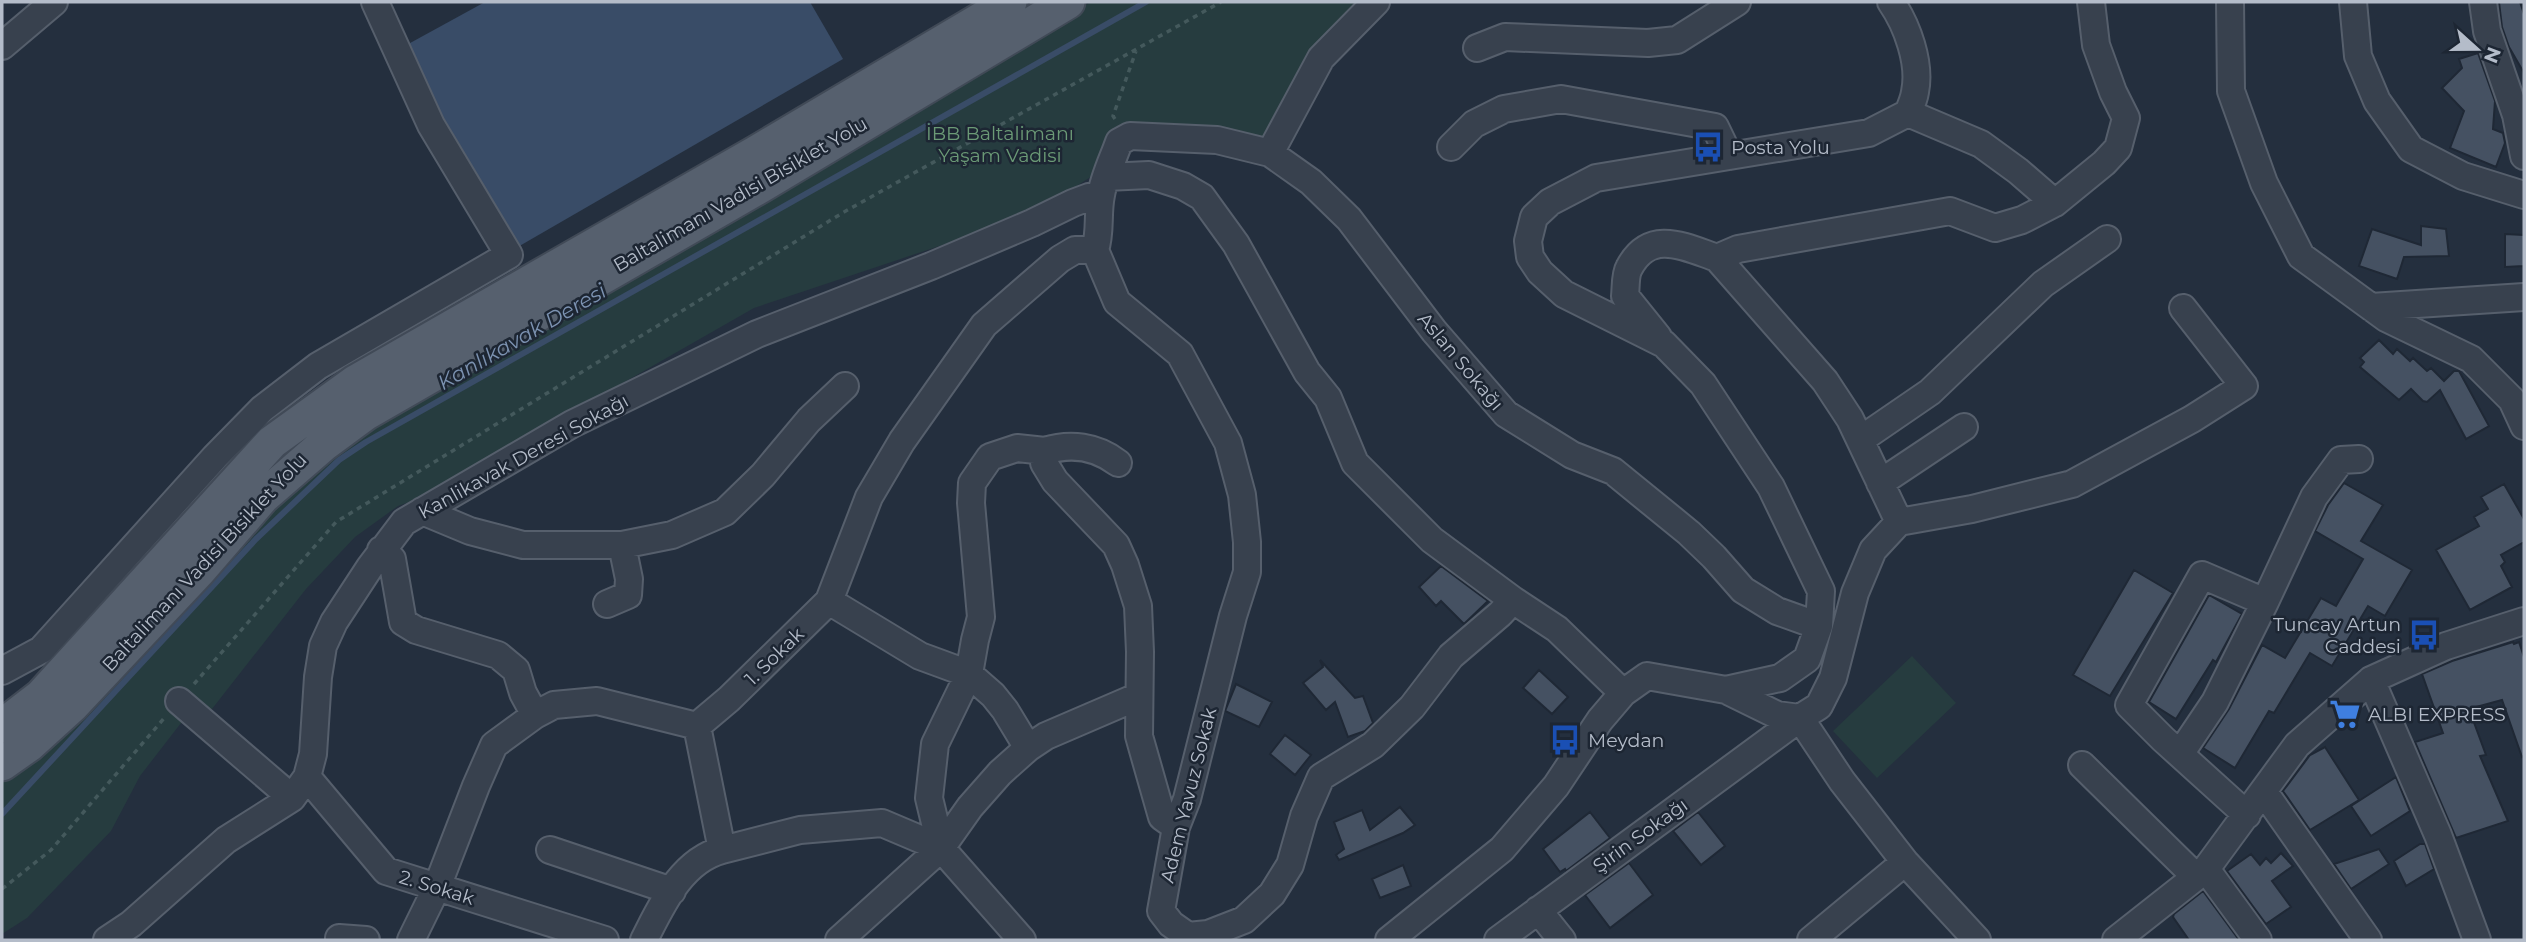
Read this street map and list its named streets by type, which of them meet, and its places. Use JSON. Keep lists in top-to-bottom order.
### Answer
{
  "streets": {
    "street": [
      "Aslan Sokağı",
      "Kanlikavak Deresi Sokağı",
      "1. Sokak",
      "Adem Yavuz Sokak",
      "Şirin Sokağı",
      "2. Sokak"
    ]
  },
  "crossings": [
    ["Kanlikavak Deresi Sokağı", "2. Sokak"],
    ["1. Sokak", "Adem Yavuz Sokak"]
  ],
  "water": ["Kanlıkavak Deresi"],
  "parks": ["İBB Baltalimanı Yaşam Vadisi"],
  "places": {
    "bus stop": ["Posta Yolu", "Tuncay Artun Caddesi", "Meydan"],
    "supermarket": ["ALBI EXPRESS"]
  },
  "north": "right"
}
